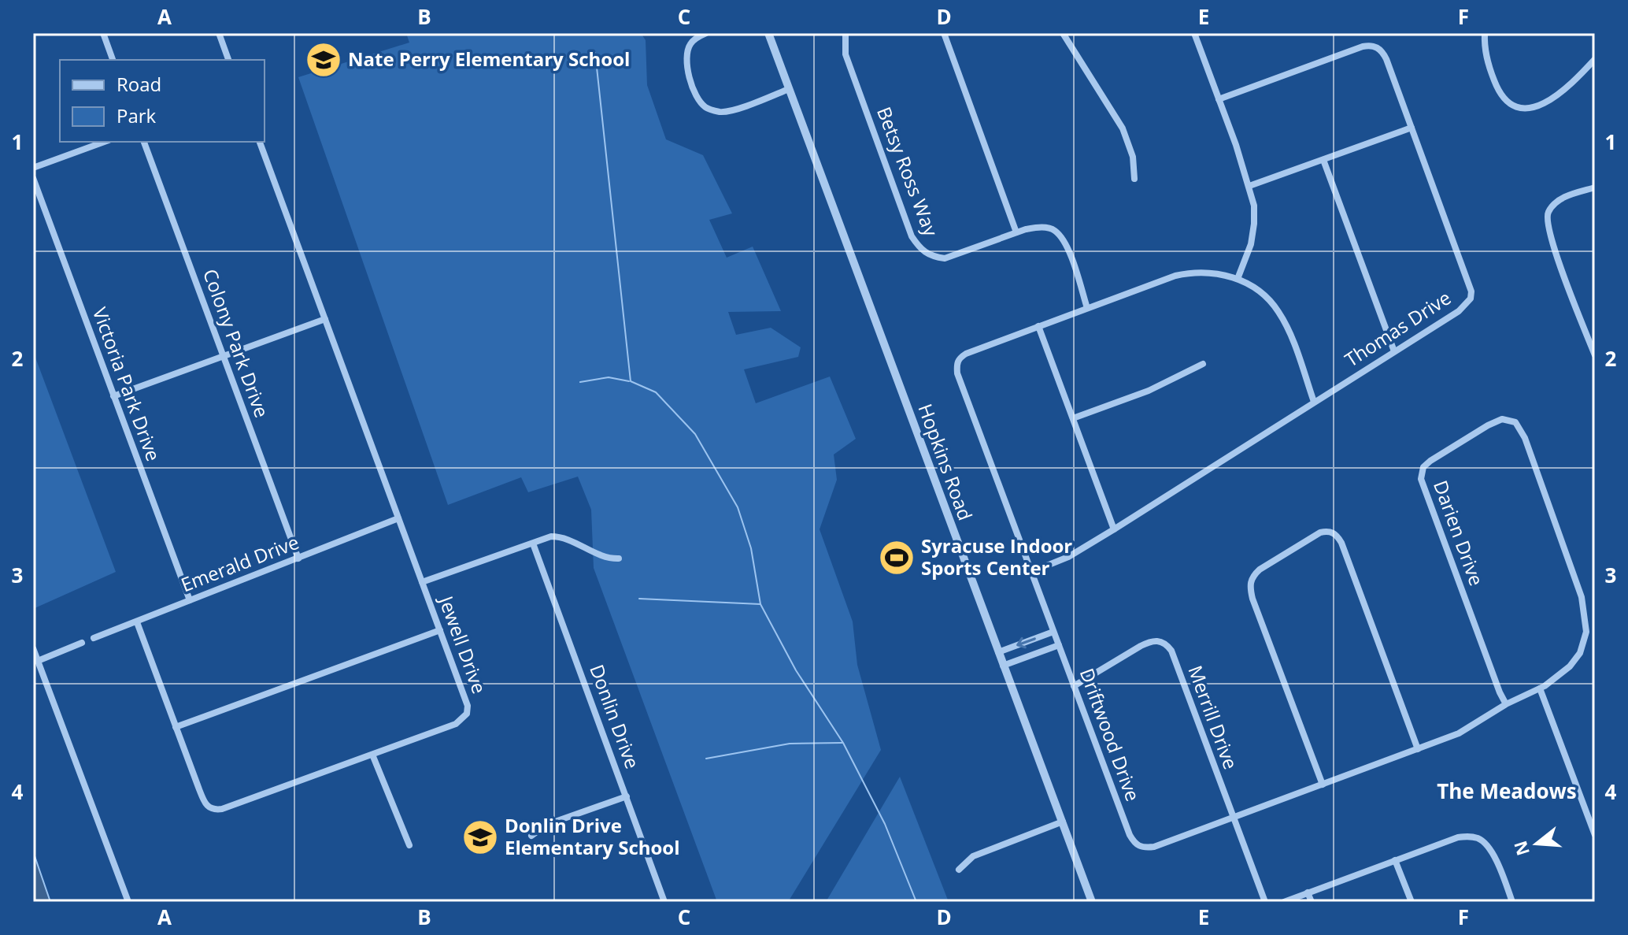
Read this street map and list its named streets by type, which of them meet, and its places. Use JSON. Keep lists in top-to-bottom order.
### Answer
{
  "streets": {
    "street": [
      "Betsy Ross Way",
      "Thomas Drive",
      "Colony Park Drive",
      "Victoria Park Drive",
      "Hopkins Road",
      "Darien Drive",
      "Emerald Drive",
      "Jewell Drive",
      "Donlin Drive",
      "Merrill Drive",
      "Driftwood Drive"
    ]
  },
  "crossings": [
    ["Betsy Ross Way", "Driftwood Drive"],
    ["Thomas Drive", "Driftwood Drive"],
    ["Colony Park Drive", "Emerald Drive"],
    ["Victoria Park Drive", "Emerald Drive"],
    ["Darien Drive", "Driftwood Drive"],
    ["Emerald Drive", "Jewell Drive"],
    ["Merrill Drive", "Driftwood Drive"]
  ],
  "districts": ["The Meadows"],
  "places": {
    "school or university": ["Nate Perry Elementary School", "Donlin Drive Elementary School"],
    "sports": ["Syracuse Indoor Sports Center"]
  },
  "legend": ["Road", "Park"],
  "north": "left",
  "grid": {
    "columns": [
      "A",
      "B",
      "C",
      "D",
      "E",
      "F"
    ],
    "rows": [
      "1",
      "2",
      "3",
      "4"
    ]
  }
}
